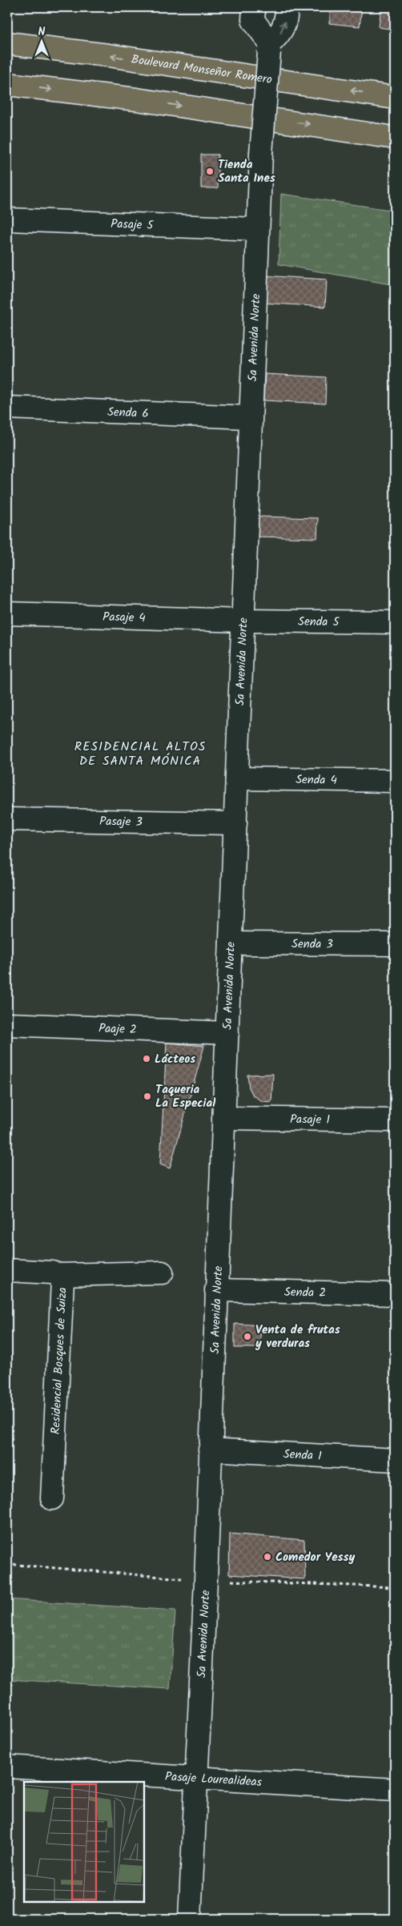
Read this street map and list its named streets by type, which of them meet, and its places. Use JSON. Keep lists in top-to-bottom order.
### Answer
{
  "streets": {
    "highway": ["Boulevard Monseñor Romero"],
    "street": [
      "Pasaje 5",
      "5a Avenida Norte",
      "Senda 6",
      "Pasaje 4",
      "Senda 5",
      "Senda 4",
      "Pasaje 3",
      "Senda 3",
      "Paaje 2",
      "Pasaje 1",
      "Senda 2",
      "Residencial Bosques de Suiza",
      "Senda 1",
      "Pasaje Lourealideas"
    ]
  },
  "crossings": [
    ["Pasaje 5", "5a Avenida Norte"],
    ["5a Avenida Norte", "Senda 6"],
    ["5a Avenida Norte", "Pasaje 4"],
    ["5a Avenida Norte", "Senda 5"],
    ["5a Avenida Norte", "Senda 4"],
    ["5a Avenida Norte", "Pasaje 3"],
    ["5a Avenida Norte", "Senda 3"],
    ["5a Avenida Norte", "Paaje 2"],
    ["5a Avenida Norte", "Pasaje 1"],
    ["5a Avenida Norte", "Senda 2"],
    ["5a Avenida Norte", "Senda 1"],
    ["5a Avenida Norte", "Pasaje Lourealideas"],
    ["Pasaje 4", "Senda 5"]
  ],
  "districts": ["RESIDENCIAL ALTOS DE SANTA MÓNICA"],
  "places": [
    "Tienda Santa Ines",
    "Lácteos",
    "Taqueria La Especial",
    "Venta de frutas y verduras",
    "Comedor Yessy"
  ],
  "north": "top"
}
